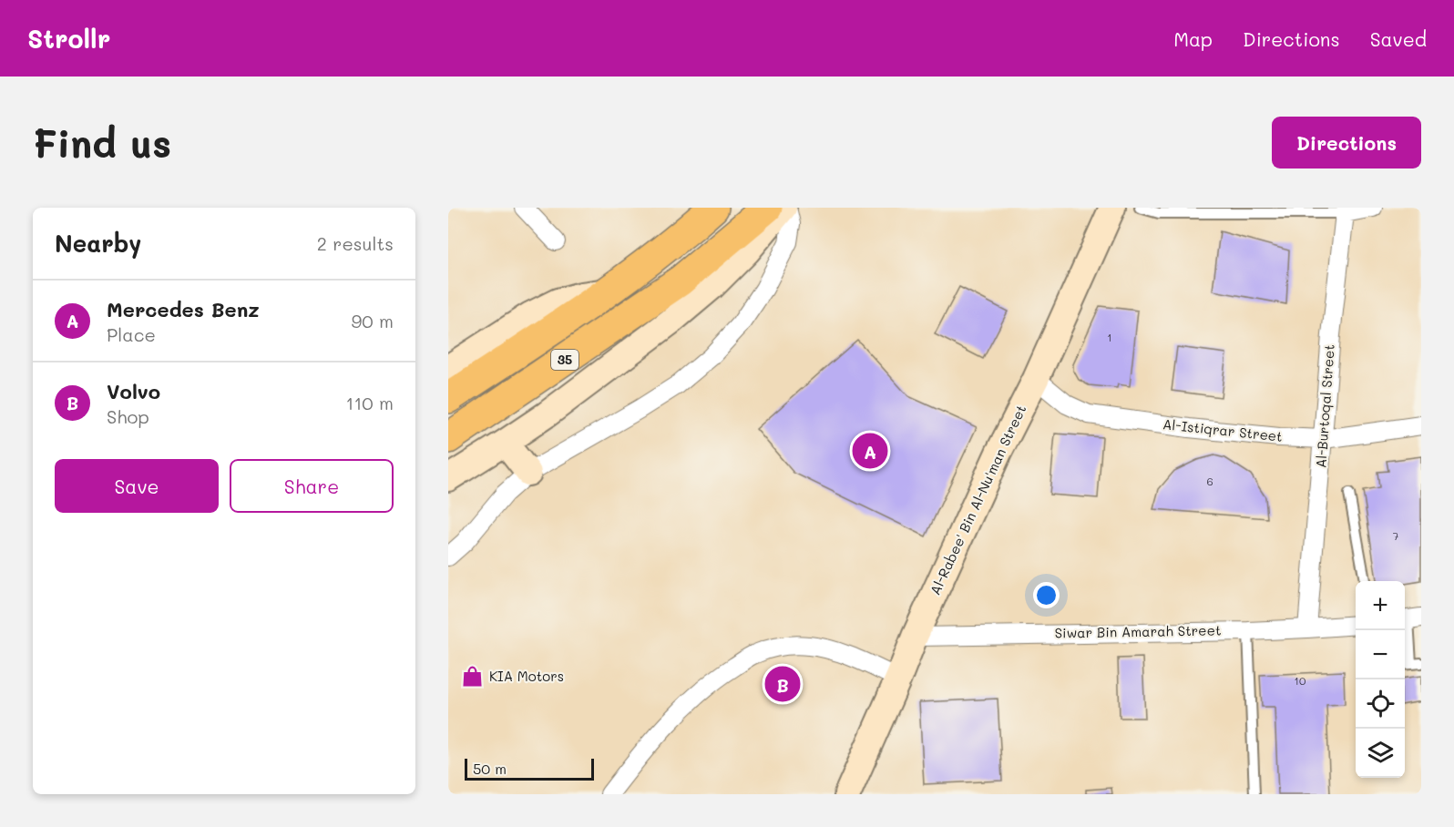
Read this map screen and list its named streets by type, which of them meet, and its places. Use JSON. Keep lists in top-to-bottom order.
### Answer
{
  "streets": {
    "highway": ["35"],
    "main road": ["Al-Rabee' Bin Al-Nu'man Street"],
    "street": ["Al-Burtoqal Street", "Al-Istiqrar Street", "Siwar Bin Amarah Street"]
  },
  "crossings": [
    ["Al-Burtoqal Street", "Al-Istiqrar Street"],
    ["Al-Burtoqal Street", "Siwar Bin Amarah Street"],
    ["Al-Istiqrar Street", "Al-Rabee' Bin Al-Nu'man Street"],
    ["Al-Rabee' Bin Al-Nu'man Street", "Siwar Bin Amarah Street"]
  ],
  "places": {
    "shop": ["KIA Motors"]
  },
  "house_numbers": [
    "1",
    "6",
    "7",
    "10"
  ],
  "scale_bar": "50 m",
  "page": {
    "header": "Strollr",
    "nav": ["Map", "Directions", "Saved"],
    "buttons": [
      "Directions",
      ["Save", "Share"]
    ],
    "title": "Find us",
    "heading": ["Nearby", "2 results"],
    "list": [
      {
        "mark": "A",
        "name": "Mercedes Benz",
        "note": "Place",
        "value": "90 m"
      },
      {
        "mark": "B",
        "name": "Volvo",
        "note": "Shop",
        "value": "110 m"
      }
    ],
    "pins": ["A", "B"],
    "map_buttons": ["+", "−"],
    "scale": "50 m"
  }
}
